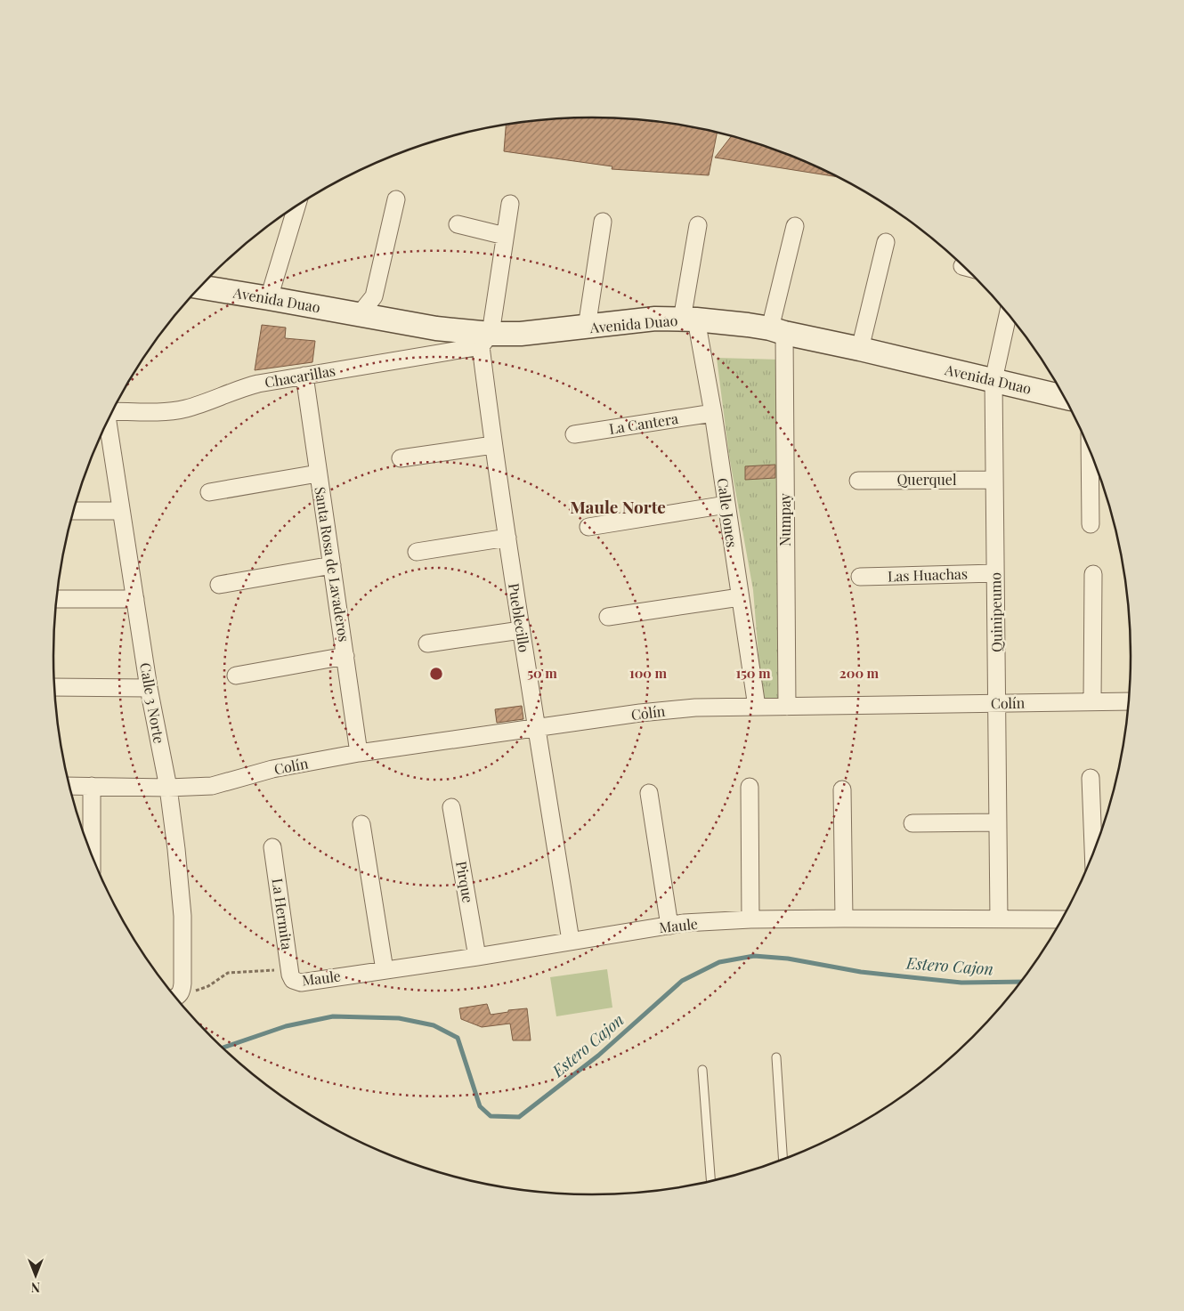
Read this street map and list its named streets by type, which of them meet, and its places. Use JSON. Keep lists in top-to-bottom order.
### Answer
{
  "streets": {
    "street": [
      "Avenida Duao",
      "Chacarillas",
      "La Cantera",
      "Querquel",
      "Calle Jones",
      "Numpay",
      "Santa Rosa de Lavaderos",
      "Las Huachas",
      "Quinipeumo",
      "Pueblecillo",
      "Calle 3 Norte",
      "Colín",
      "Pirque",
      "La Hermita",
      "Maule"
    ]
  },
  "crossings": [
    ["Avenida Duao", "Chacarillas"],
    ["Avenida Duao", "Calle Jones"],
    ["Avenida Duao", "Numpay"],
    ["Avenida Duao", "Quinipeumo"],
    ["Avenida Duao", "Pueblecillo"],
    ["Chacarillas", "Santa Rosa de Lavaderos"],
    ["Chacarillas", "Pueblecillo"],
    ["La Cantera", "Calle Jones"],
    ["Querquel", "Quinipeumo"],
    ["Calle Jones", "Colín"],
    ["Numpay", "Colín"],
    ["Santa Rosa de Lavaderos", "Colín"],
    ["Las Huachas", "Quinipeumo"],
    ["Quinipeumo", "Colín"],
    ["Quinipeumo", "Maule"],
    ["Pueblecillo", "Colín"],
    ["Pueblecillo", "Maule"],
    ["Calle 3 Norte", "Colín"],
    ["Pirque", "Maule"],
    ["La Hermita", "Maule"]
  ],
  "districts": ["Maule Norte"],
  "water": ["Estero Cajon"],
  "north": "bottom",
  "rings": [
    "50 m",
    "100 m",
    "150 m",
    "200 m"
  ]
}
